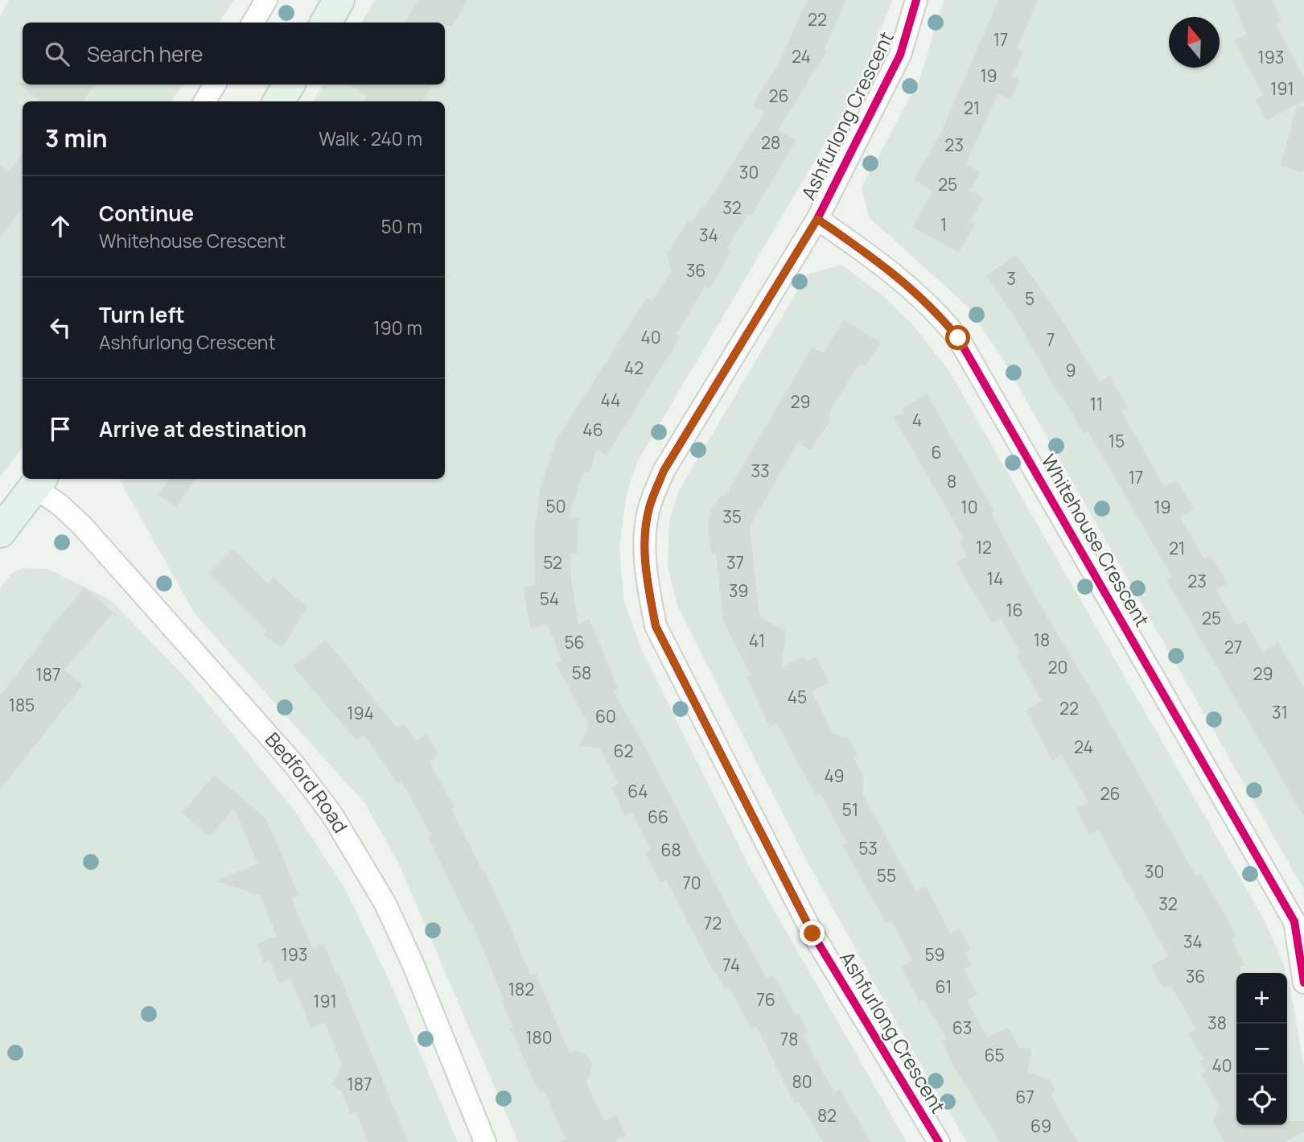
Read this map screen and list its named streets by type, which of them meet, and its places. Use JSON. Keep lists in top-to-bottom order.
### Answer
{
  "streets": {
    "street": ["Ashfurlong Crescent", "Whitehouse Crescent", "Bedford Road"]
  },
  "crossings": [
    ["Ashfurlong Crescent", "Whitehouse Crescent"]
  ],
  "house_numbers": [
    "22",
    "17",
    "24",
    "193",
    "19",
    "191",
    "26",
    "21",
    "28",
    "23",
    "30",
    "25",
    "32",
    "1",
    "34",
    "36",
    "3",
    "5",
    "40",
    "7",
    "42",
    "9",
    "44",
    "29",
    "11",
    "4",
    "46",
    "15",
    "6",
    "33",
    "17",
    "8",
    "50",
    "10",
    "19",
    "35",
    "12",
    "21",
    "52",
    "37",
    "14",
    "23",
    "39",
    "54",
    "16",
    "25",
    "18",
    "41",
    "56",
    "27",
    "20",
    "58",
    "29",
    "187",
    "45",
    "185",
    "22",
    "31",
    "194",
    "60",
    "24",
    "62",
    "49",
    "64",
    "26",
    "51",
    "66",
    "53",
    "68",
    "30",
    "55",
    "70",
    "32",
    "72",
    "34",
    "193",
    "59",
    "74",
    "36",
    "61",
    "182",
    "76",
    "191",
    "38",
    "63",
    "180",
    "78",
    "65",
    "40",
    "80",
    "187",
    "67",
    "82",
    "69"
  ],
  "north": "top",
  "page": {
    "search": "Search here",
    "heading": ["3 min", "Walk · 240 m"],
    "list": [
      ["Continue", "Whitehouse Crescent", "50 m"],
      ["Turn left", "Ashfurlong Crescent", "190 m"],
      "Arrive at destination"
    ],
    "map_buttons": ["+", "−"]
  }
}
